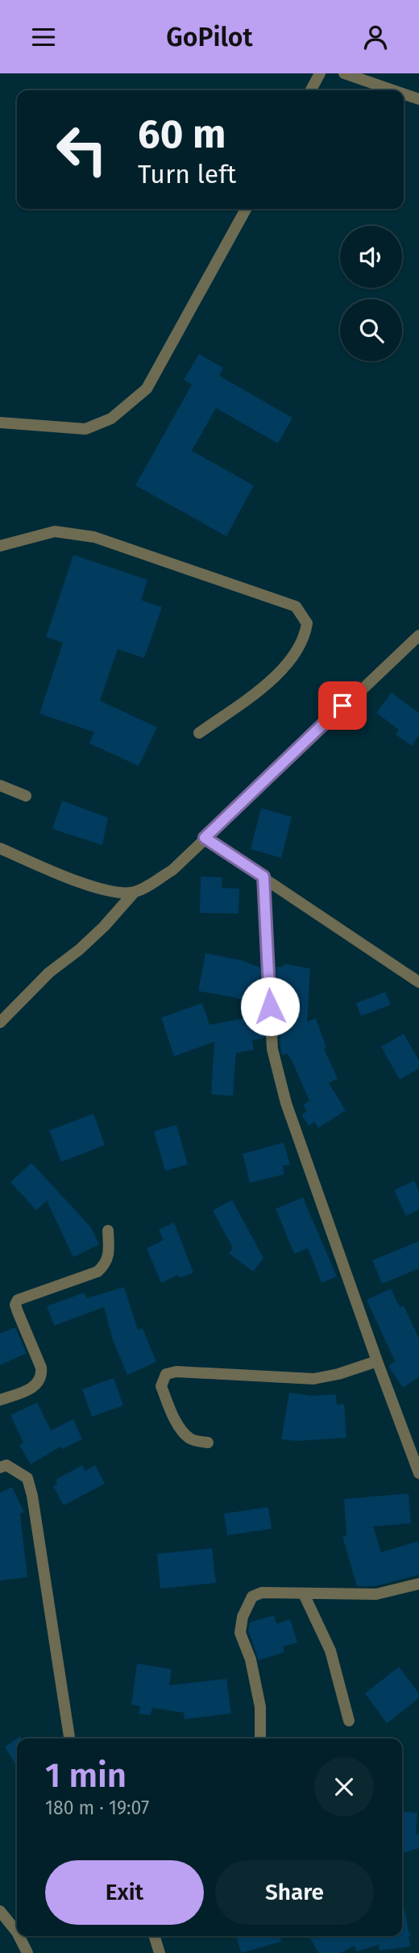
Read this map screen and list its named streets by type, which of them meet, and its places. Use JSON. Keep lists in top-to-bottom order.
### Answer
{
  "page": {
    "header": "GoPilot",
    "turn": ["60 m", "Turn left"],
    "heading": ["1 min", "180 m · 19:07"],
    "buttons": ["Exit", "Share"]
  }
}
